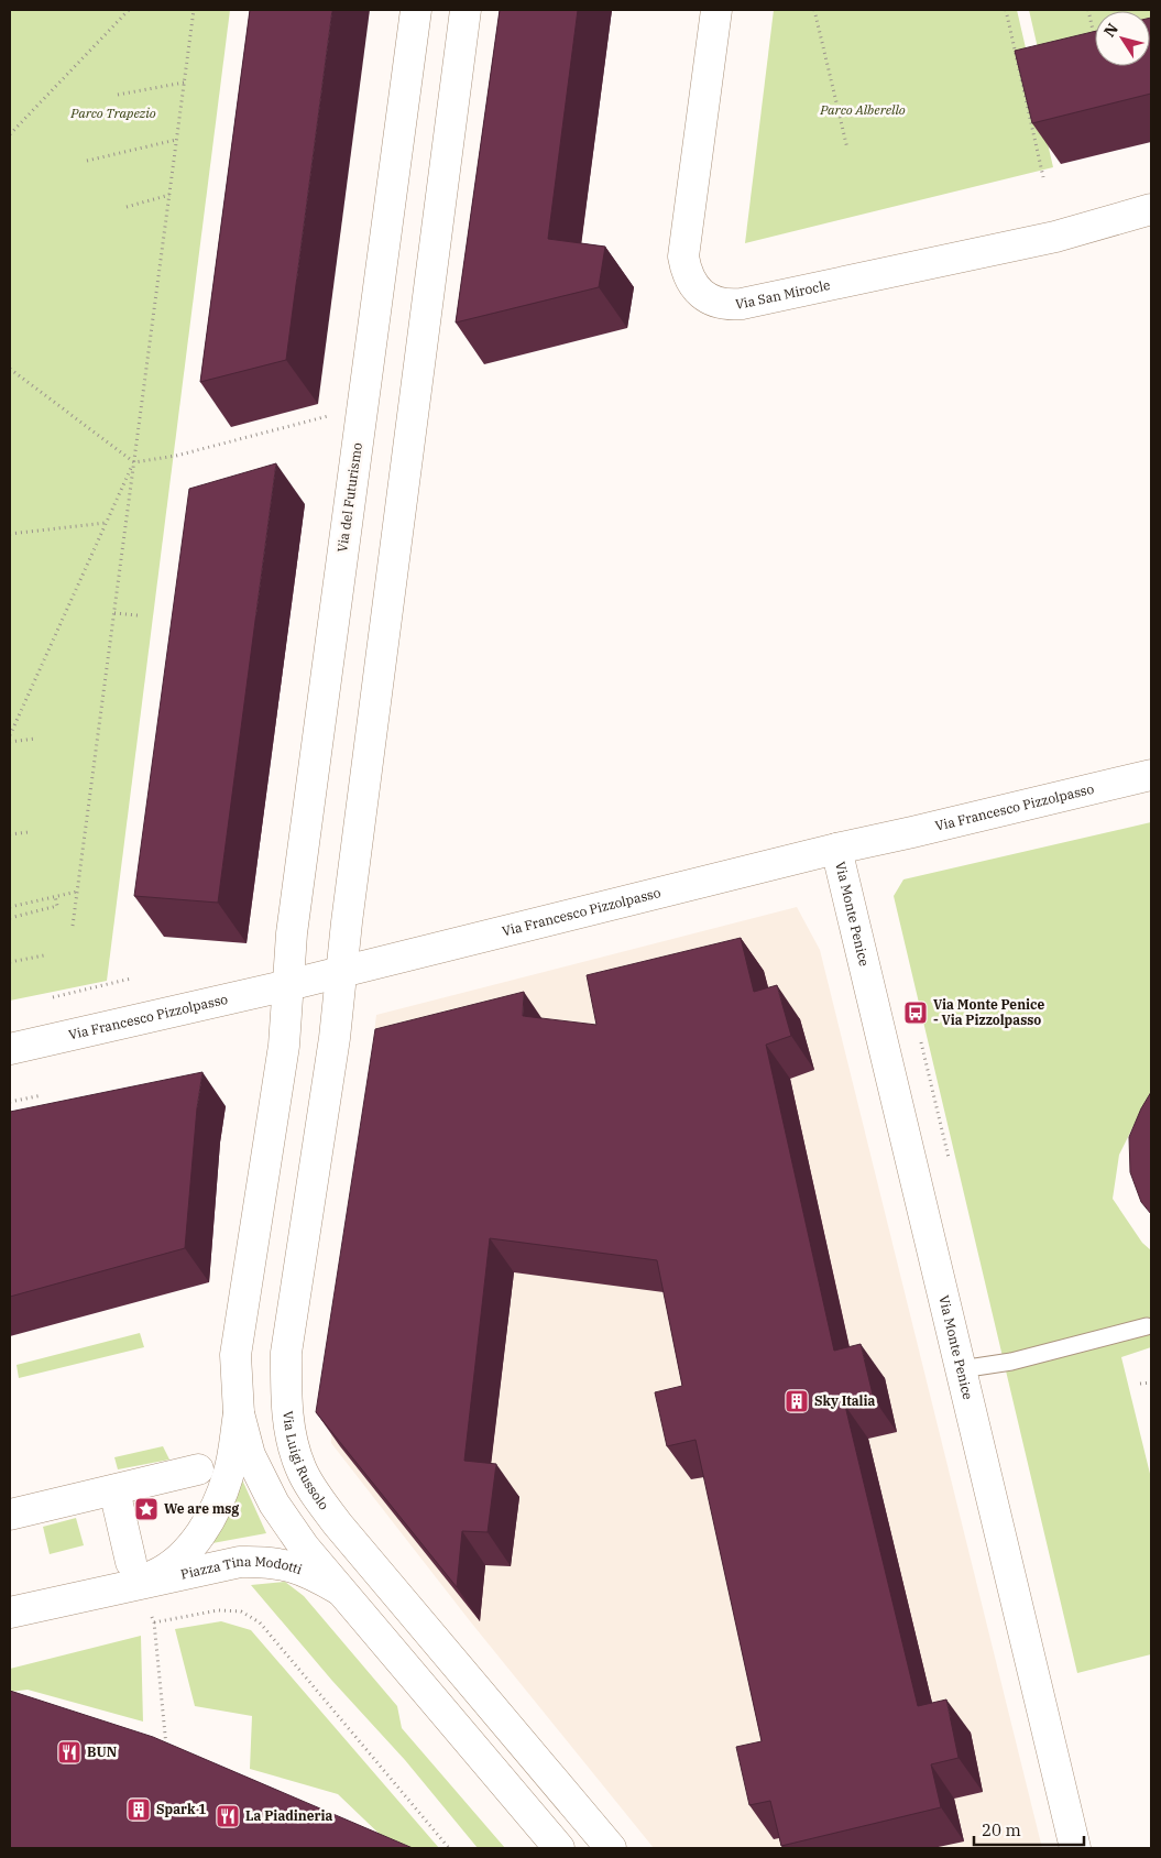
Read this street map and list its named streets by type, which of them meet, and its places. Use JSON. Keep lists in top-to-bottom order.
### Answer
{
  "streets": {
    "street": [
      "Via San Mirocle",
      "Via del Futurismo",
      "Via Francesco Pizzolpasso",
      "Via Monte Penice",
      "Via Luigi Russolo",
      "Piazza Tina Modotti"
    ]
  },
  "crossings": [
    ["Via del Futurismo", "Via Francesco Pizzolpasso"],
    ["Via Francesco Pizzolpasso", "Via Monte Penice"],
    ["Via Francesco Pizzolpasso", "Via Luigi Russolo"]
  ],
  "parks": ["Parco Alberello", "Parco Trapezio"],
  "places": {
    "bus stop": ["Via Monte Penice - Via Pizzolpasso"],
    "building": ["Sky Italia", "Spark 1"],
    "place": ["We are msg"],
    "restaurant": ["BUN", "La Piadineria"]
  },
  "scale_bar": "20 m",
  "north": "top left"
}
